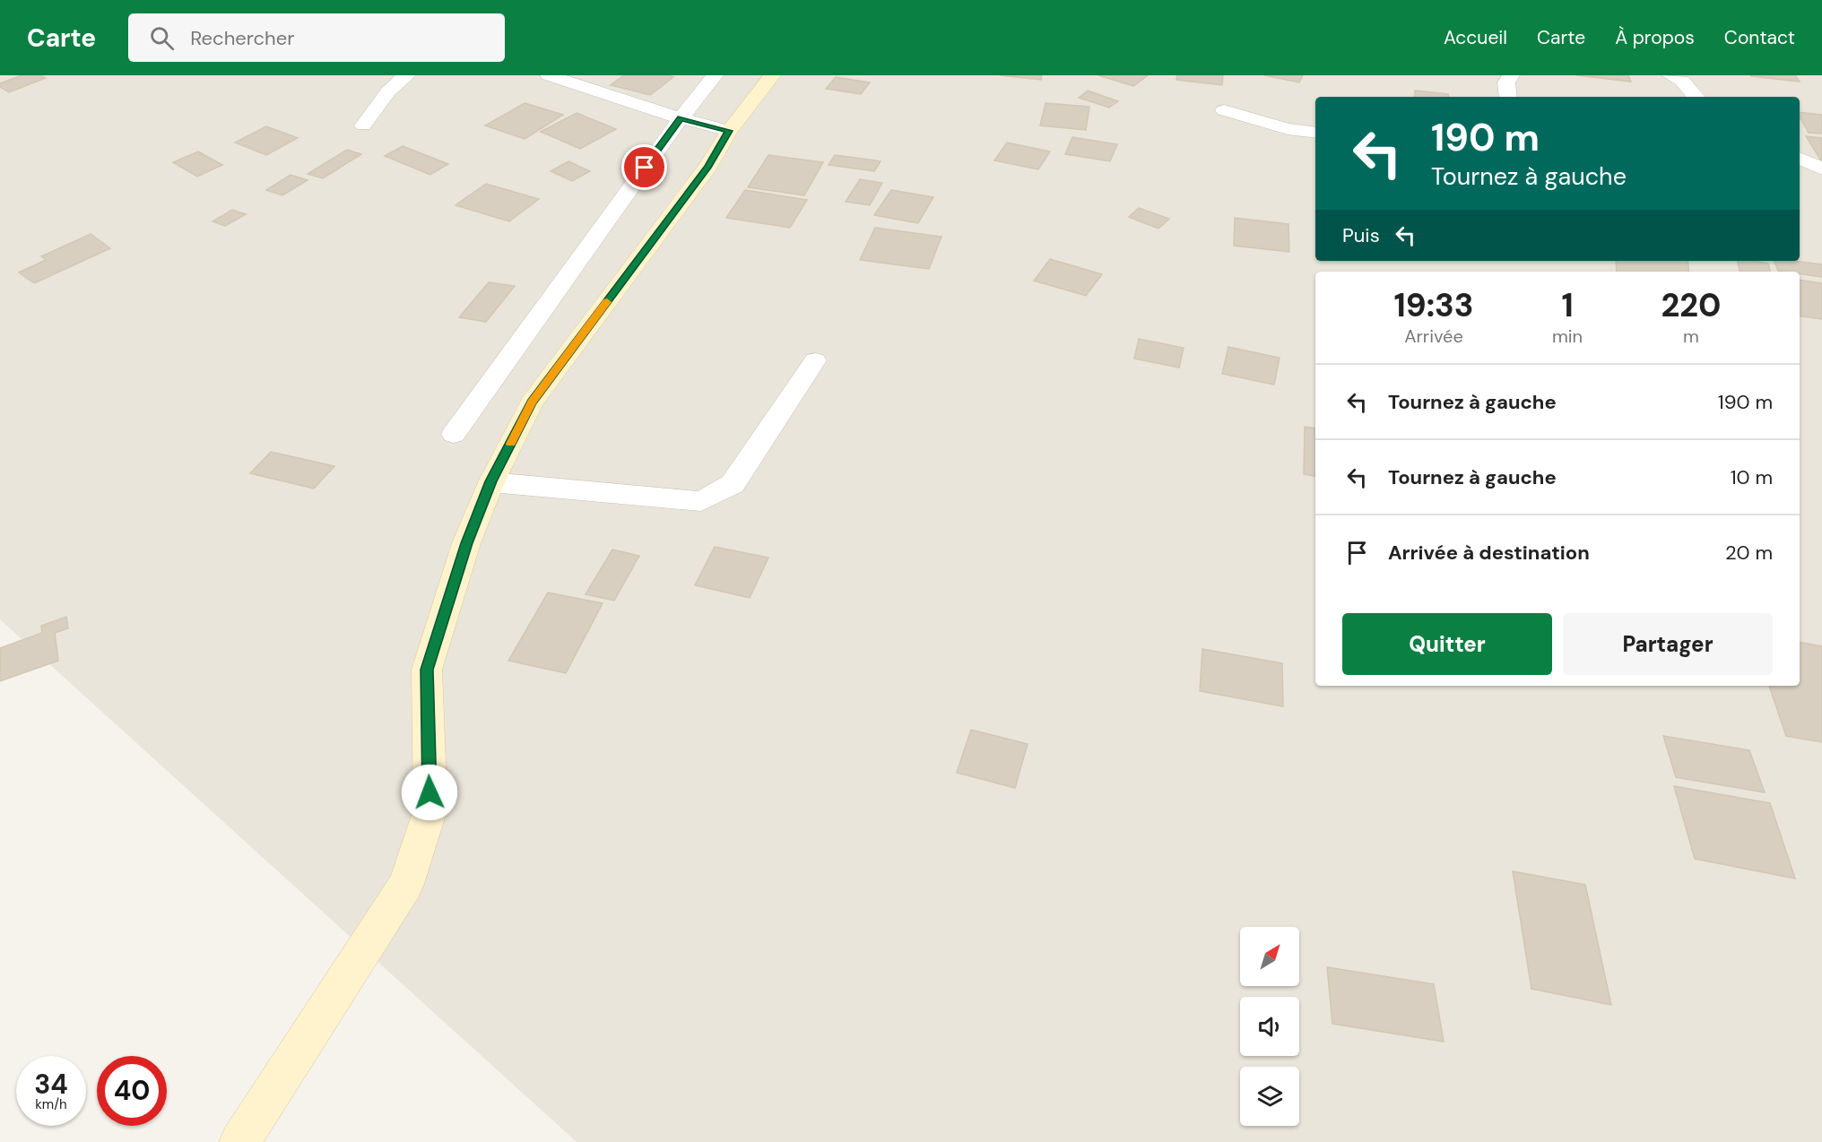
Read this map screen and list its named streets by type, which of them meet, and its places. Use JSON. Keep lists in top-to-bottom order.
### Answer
{
  "north": "top right",
  "page": {
    "header": "Carte",
    "search": "Rechercher",
    "nav": [
      "Accueil",
      "Carte",
      "À propos",
      "Contact"
    ],
    "turn": ["190 m", "Tournez à gauche"],
    "then": "Puis",
    "eta": [
      "19:33",
      "Arrivée",
      "1",
      "min",
      "220",
      "m"
    ],
    "list": [
      {
        "name": "Tournez à gauche",
        "value": "190 m"
      },
      {
        "name": "Tournez à gauche",
        "value": "10 m"
      },
      {
        "name": "Arrivée à destination",
        "value": "20 m"
      }
    ],
    "buttons": ["Quitter", "Partager"],
    "speed": "34 km/h",
    "limit": "40"
  }
}
